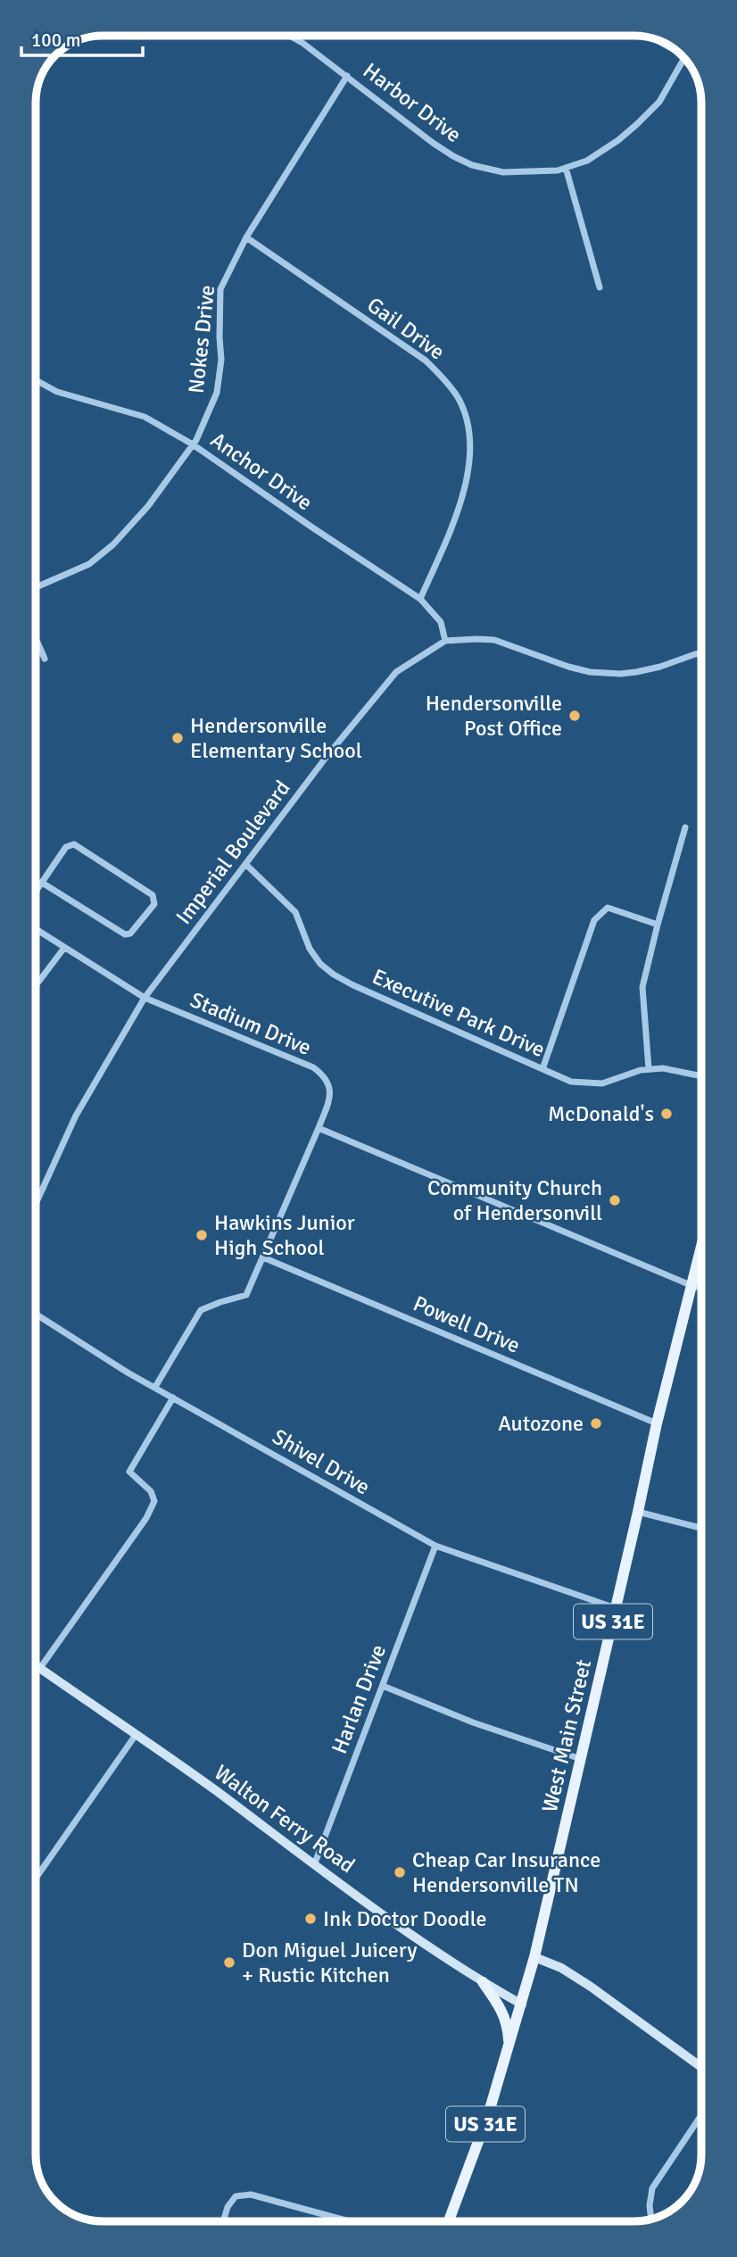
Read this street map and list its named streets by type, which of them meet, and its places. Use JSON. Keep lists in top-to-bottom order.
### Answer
{
  "streets": {
    "main road": ["US 31E", "West Main Street"],
    "street": [
      "Harbor Drive",
      "Gail Drive",
      "Nokes Drive",
      "Anchor Drive",
      "Imperial Boulevard",
      "Executive Park Drive",
      "Stadium Drive",
      "Powell Drive",
      "Shivel Drive",
      "Harlan Drive",
      "Walton Ferry Road"
    ]
  },
  "crossings": [
    ["Harbor Drive", "Nokes Drive"],
    ["Gail Drive", "Nokes Drive"],
    ["Gail Drive", "Anchor Drive"],
    ["Nokes Drive", "Anchor Drive"],
    ["Anchor Drive", "Imperial Boulevard"],
    ["Imperial Boulevard", "Executive Park Drive"],
    ["Imperial Boulevard", "Stadium Drive"],
    ["Powell Drive", "West Main Street"],
    ["Shivel Drive", "Harlan Drive"],
    ["Shivel Drive", "West Main Street"],
    ["Harlan Drive", "Walton Ferry Road"],
    ["West Main Street", "Walton Ferry Road"]
  ],
  "places": [
    "Hendersonville Post Office",
    "Hendersonville Elementary School",
    "McDonald's",
    "Community Church of Hendersonvill",
    "Hawkins Junior High School",
    "Autozone",
    "Cheap Car Insurance Hendersonville TN",
    "Ink Doctor Doodle",
    "Don Miguel Juicery + Rustic Kitchen"
  ],
  "scale_bar": "100 m"
}
